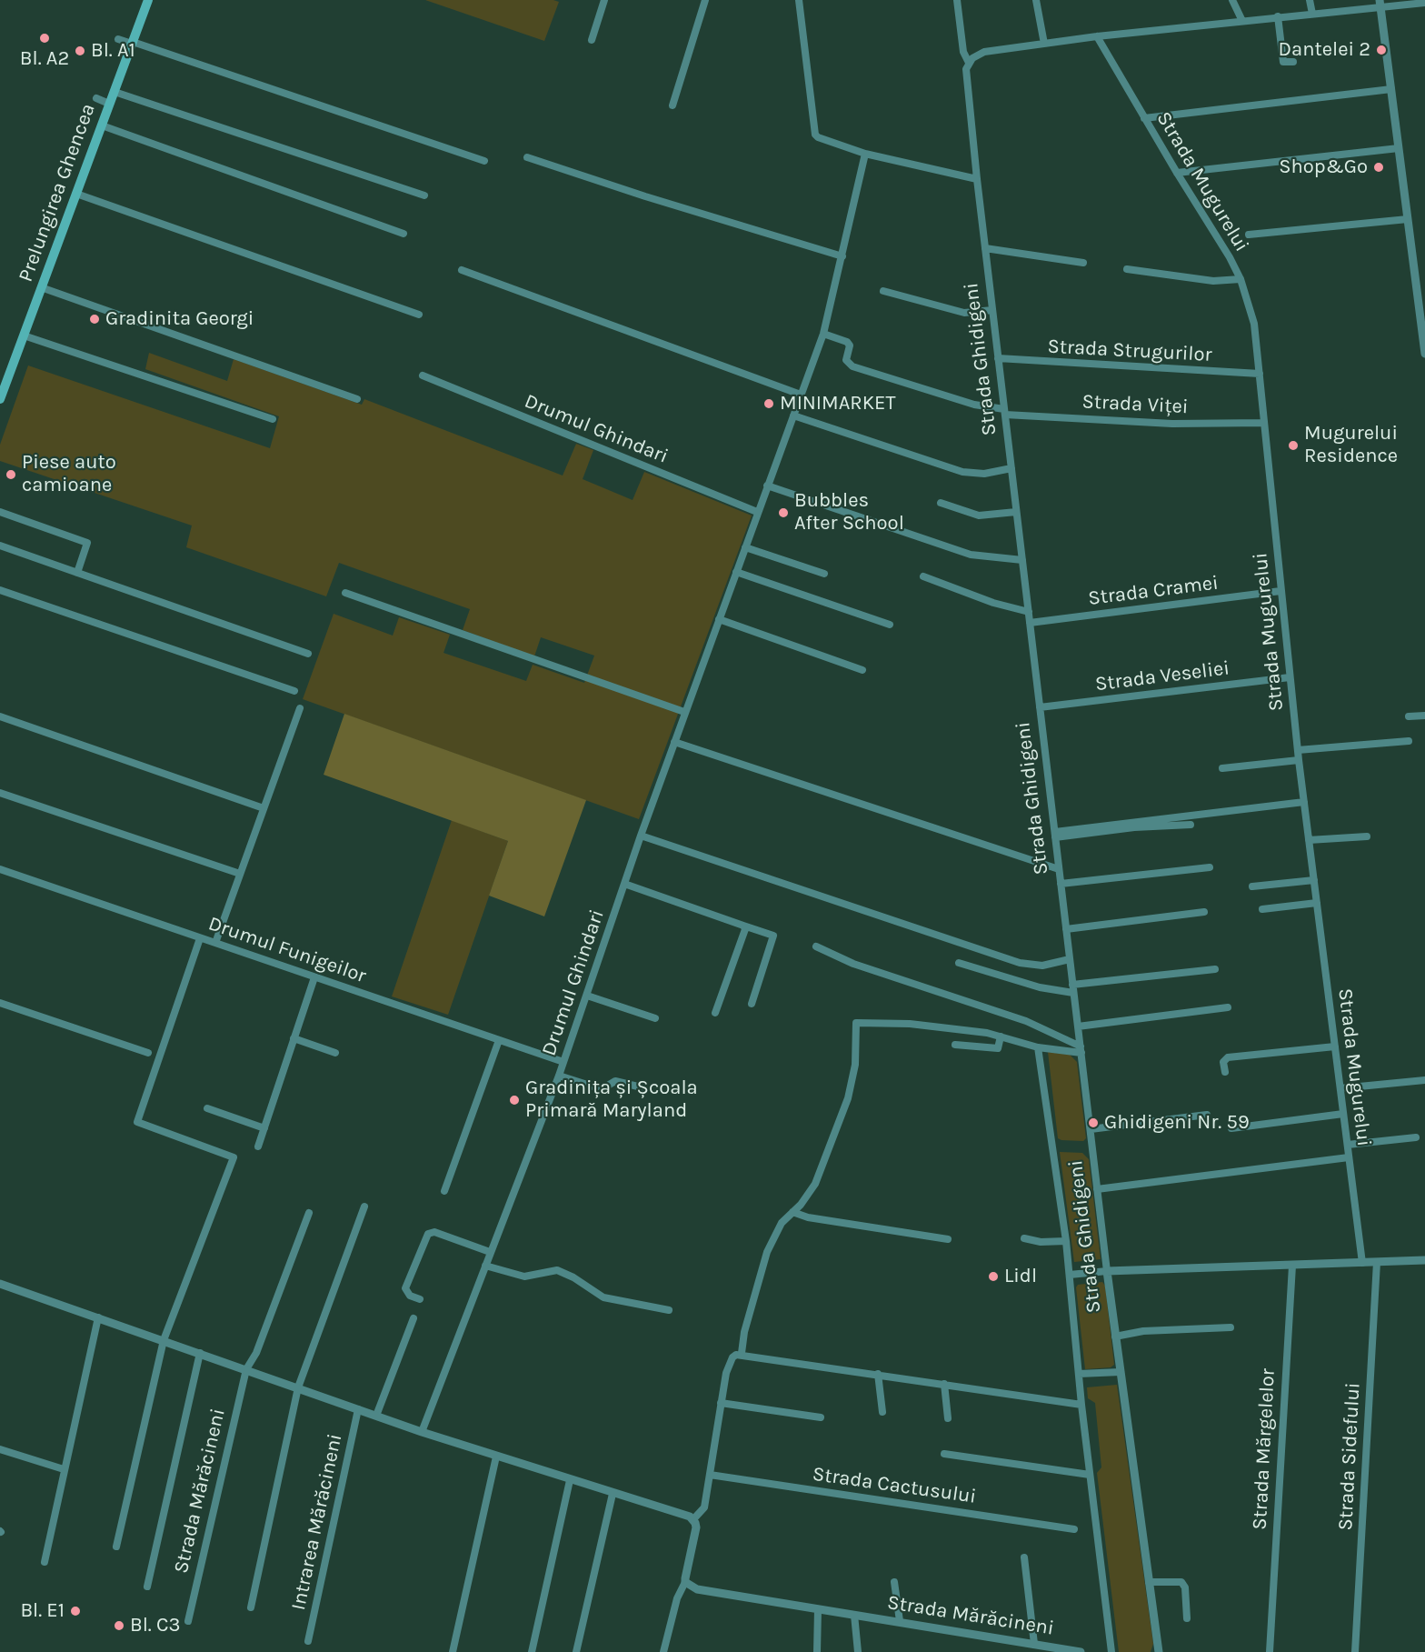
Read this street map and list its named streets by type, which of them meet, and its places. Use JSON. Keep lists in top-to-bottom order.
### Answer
{
  "streets": {
    "main road": ["Prelungirea Ghencea"],
    "street": [
      "Strada Mugurelui",
      "Strada Strugurilor",
      "Strada Ghidigeni",
      "Strada Viței",
      "Drumul Ghindari",
      "Strada Cramei",
      "Strada Veseliei",
      "Drumul Funigeilor",
      "Strada Mărgelelor",
      "Strada Sidefului",
      "Strada Cactusului",
      "Strada Mărăcineni",
      "Intrarea Mărăcineni"
    ]
  },
  "crossings": [
    ["Strada Mugurelui", "Strada Strugurilor"],
    ["Strada Mugurelui", "Strada Viței"],
    ["Strada Mugurelui", "Strada Cramei"],
    ["Strada Mugurelui", "Strada Veseliei"],
    ["Strada Strugurilor", "Strada Ghidigeni"],
    ["Strada Ghidigeni", "Strada Viței"],
    ["Strada Ghidigeni", "Strada Cramei"],
    ["Strada Ghidigeni", "Strada Veseliei"],
    ["Drumul Ghindari", "Drumul Funigeilor"]
  ],
  "places": [
    "Bl. A2",
    "Dantelei 2",
    "Bl. A1",
    "Shop&Go",
    "Gradinita Georgi",
    "MINIMARKET",
    "Mugurelui Residence",
    "Piese auto camioane",
    "Bubbles After School",
    "Gradinița și Școala Primară Maryland",
    "Ghidigeni Nr. 59",
    "Lidl",
    "Bl. E1",
    "Bl. C3"
  ]
}
